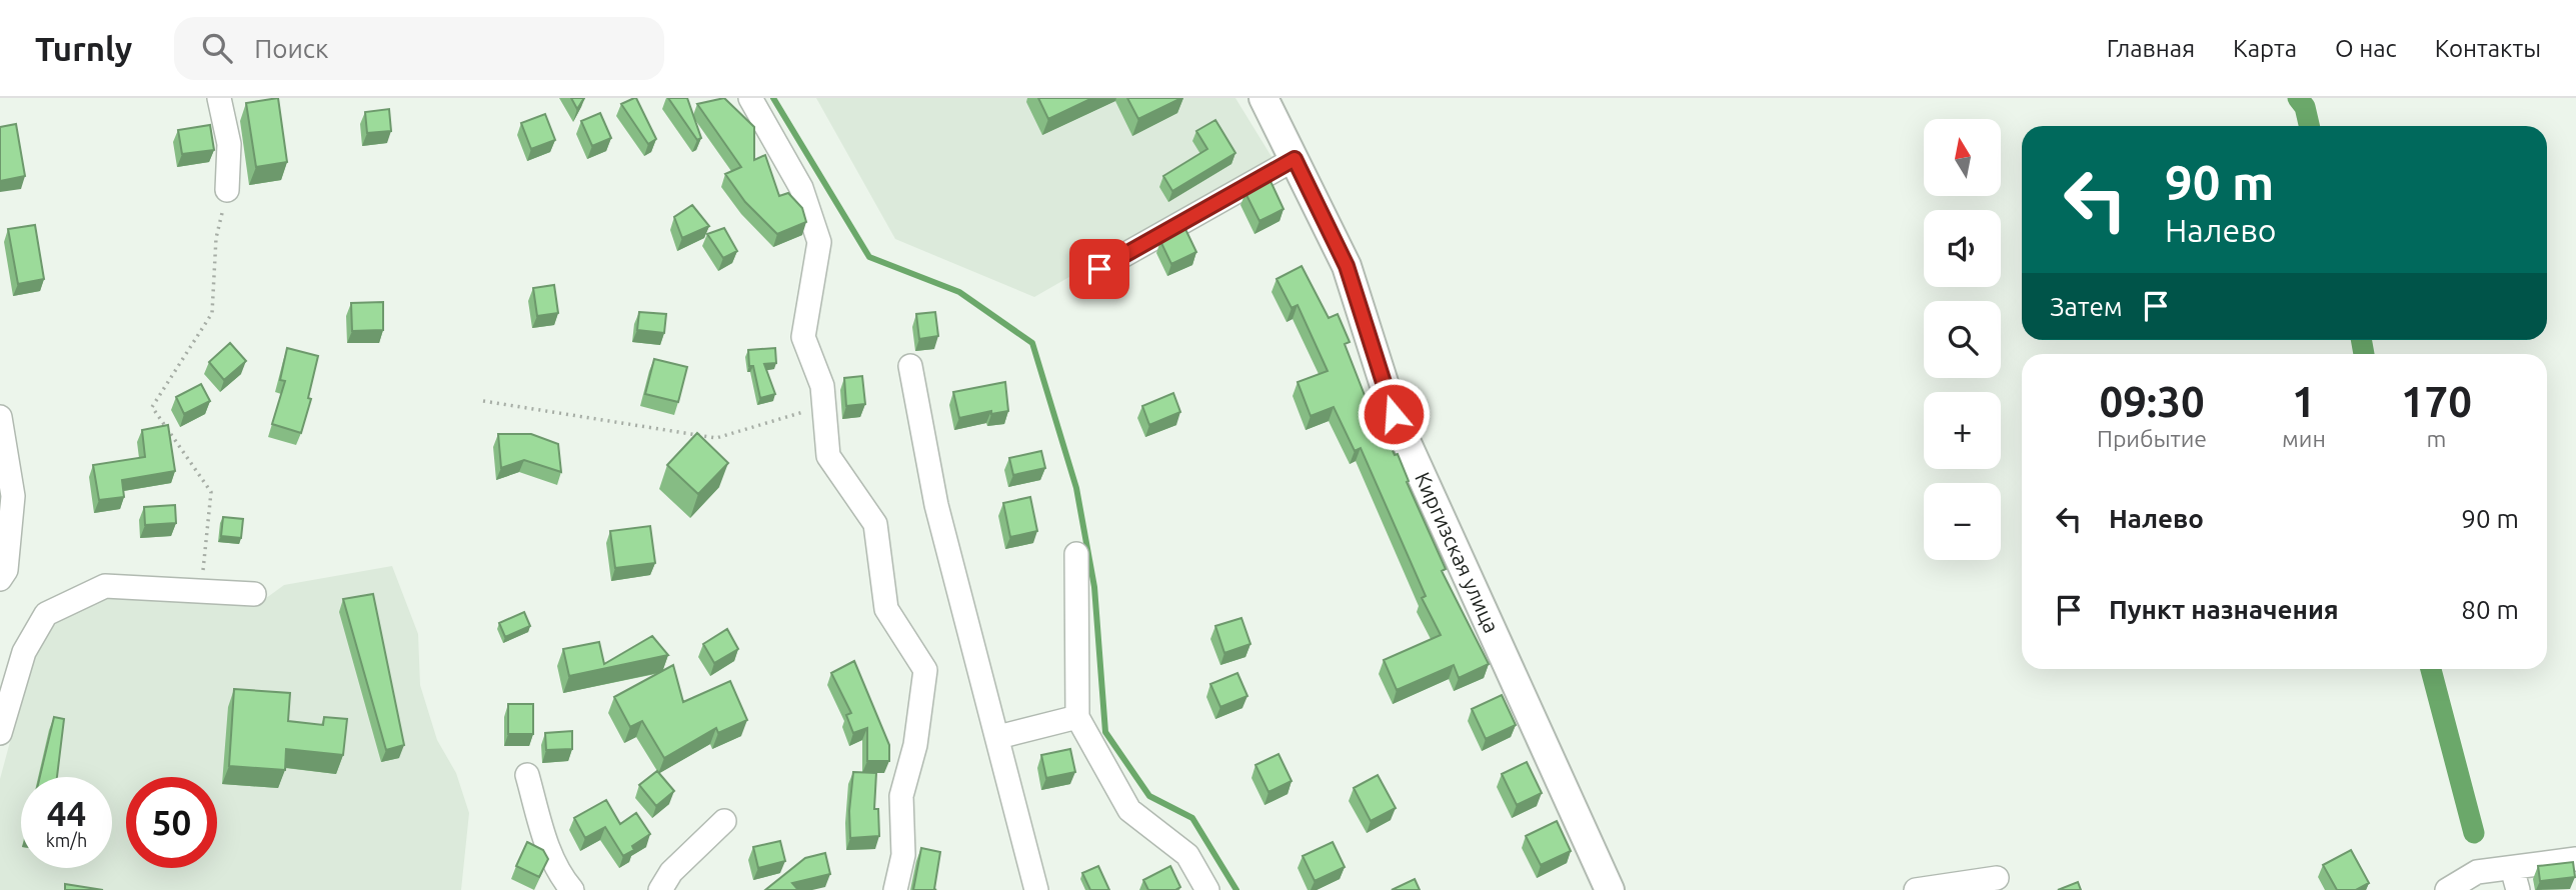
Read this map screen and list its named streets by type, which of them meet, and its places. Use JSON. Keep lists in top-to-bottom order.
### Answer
{
  "streets": {
    "main road": ["Киргизская улица"]
  },
  "north": "top",
  "page": {
    "header": "Turnly",
    "search": "Поиск",
    "nav": [
      "Главная",
      "Карта",
      "О нас",
      "Контакты"
    ],
    "map_buttons": ["+", "−"],
    "turn": ["90 m", "Налево"],
    "then": "Затем",
    "eta": [
      "09:30",
      "Прибытие",
      "1",
      "мин",
      "170",
      "m"
    ],
    "list": [
      {
        "name": "Налево",
        "value": "90 m"
      },
      {
        "name": "Пункт назначения",
        "value": "80 m"
      }
    ],
    "speed": "44 km/h",
    "limit": "50"
  }
}
